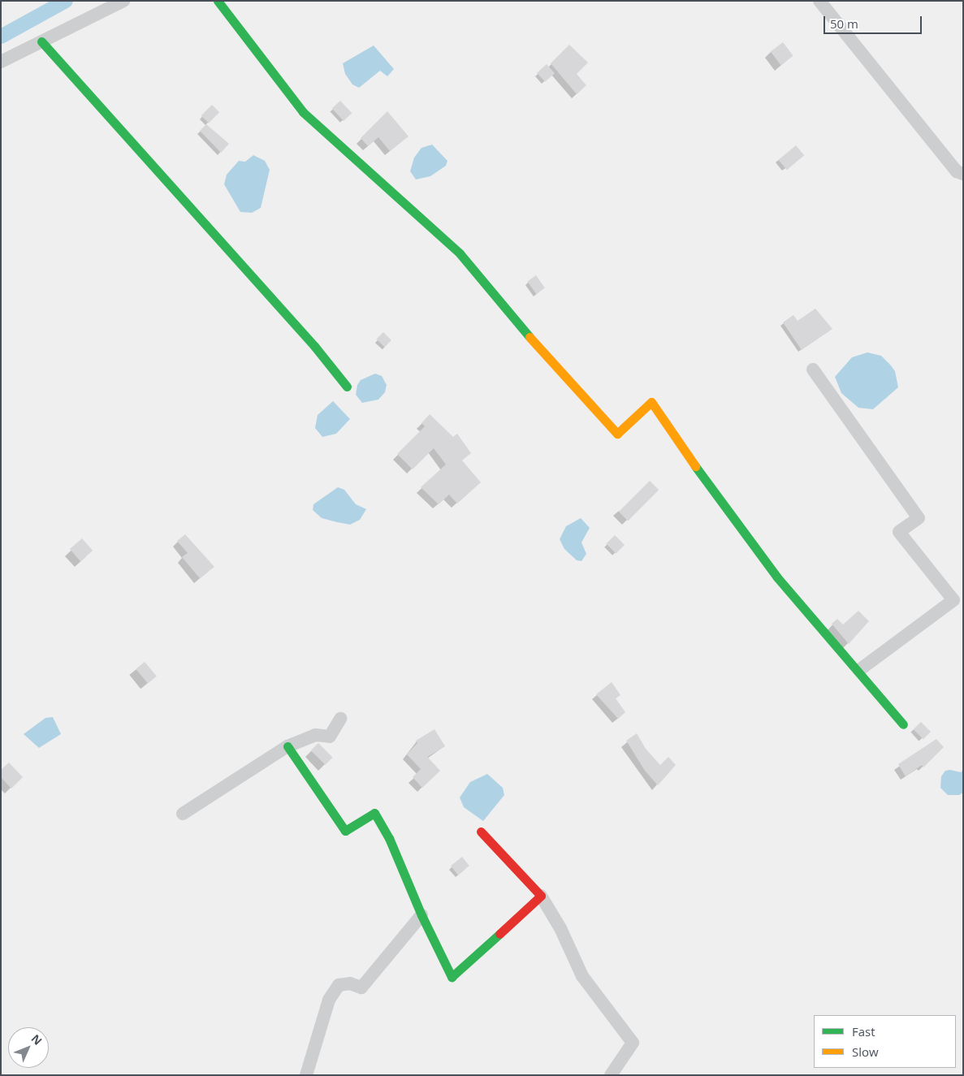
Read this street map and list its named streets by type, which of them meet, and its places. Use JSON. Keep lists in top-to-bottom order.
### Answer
{
  "legend": ["Fast", "Slow"],
  "scale_bar": "50 m",
  "north": "top right"
}
